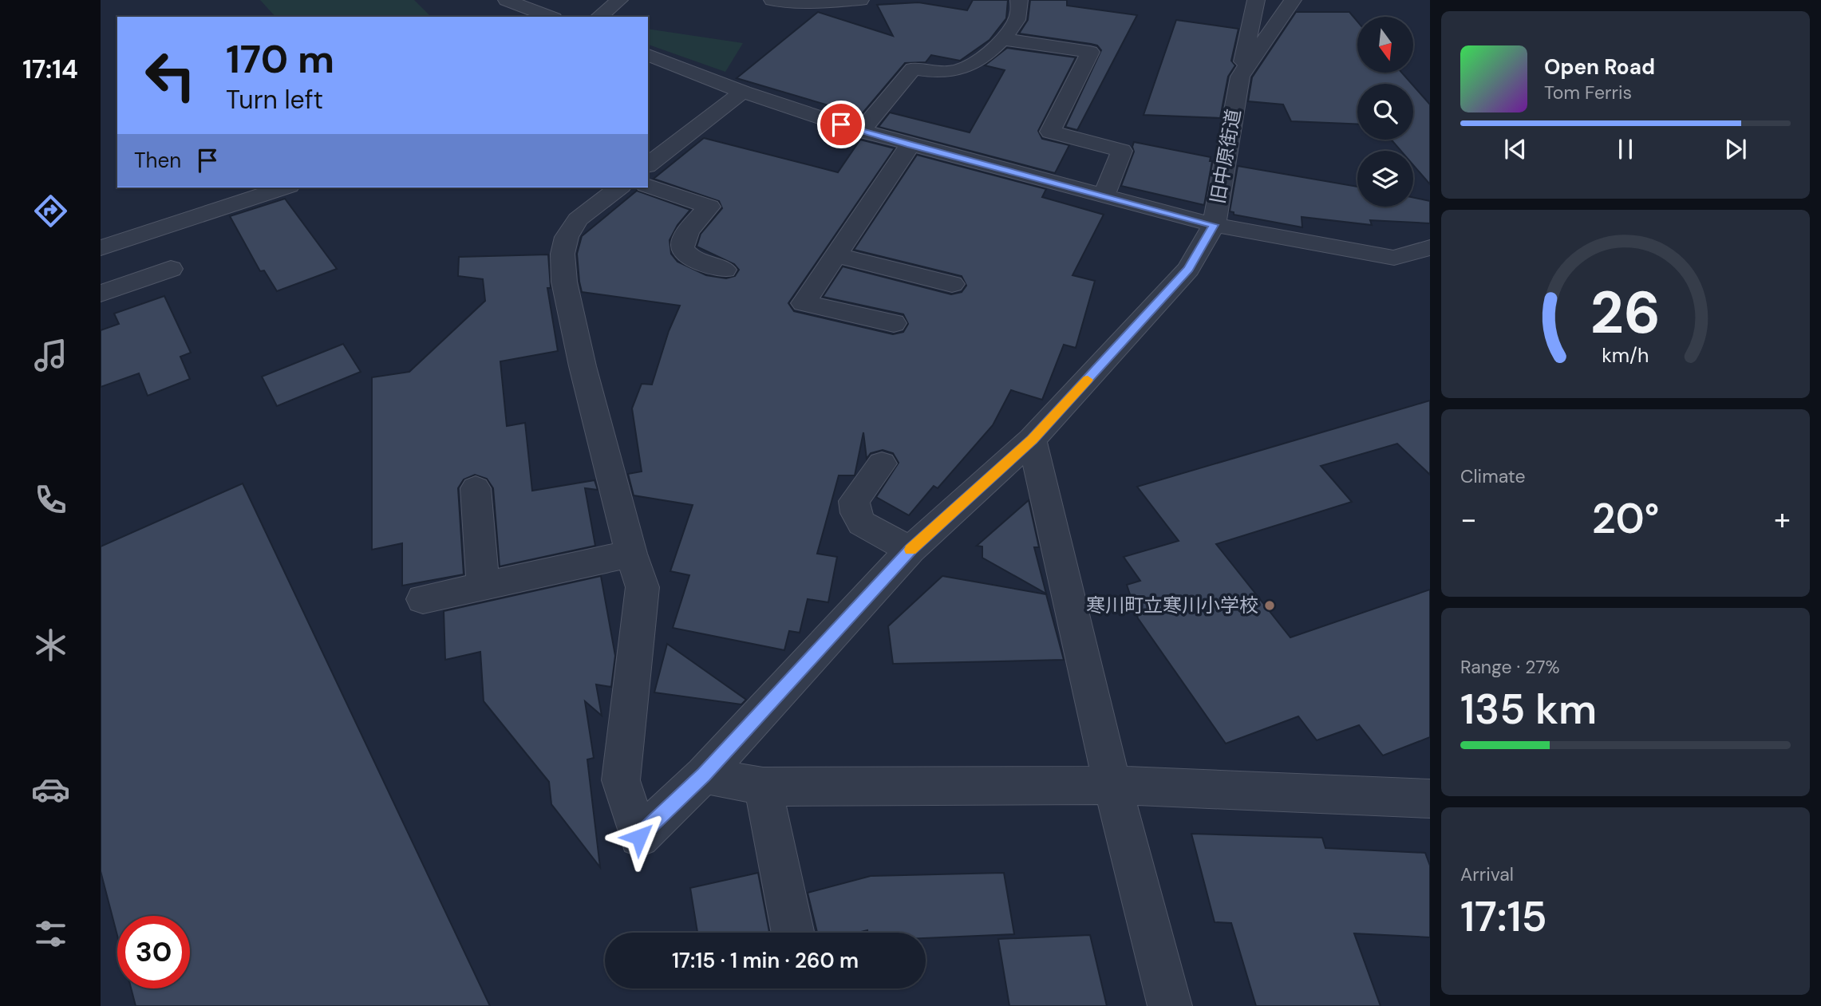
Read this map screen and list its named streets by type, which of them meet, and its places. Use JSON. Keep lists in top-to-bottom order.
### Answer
{
  "streets": {
    "street": ["旧中原街道"]
  },
  "places": ["寒川町立寒川小学校"],
  "north": "bottom",
  "page": {
    "tabs": "17:14",
    "turn": ["170 m", "Turn left"],
    "song": ["Open Road", "Tom Ferris"],
    "then": "Then",
    "tile": [
      "Climate",
      ["Range · 27%", "135 km"],
      ["Arrival", "17:15"]
    ],
    "heat": ["−", "20°", "+"],
    "limit": "30",
    "trip": "17:15 · 1 min · 260 m",
    "gauge": ["26", "km/h"]
  }
}
